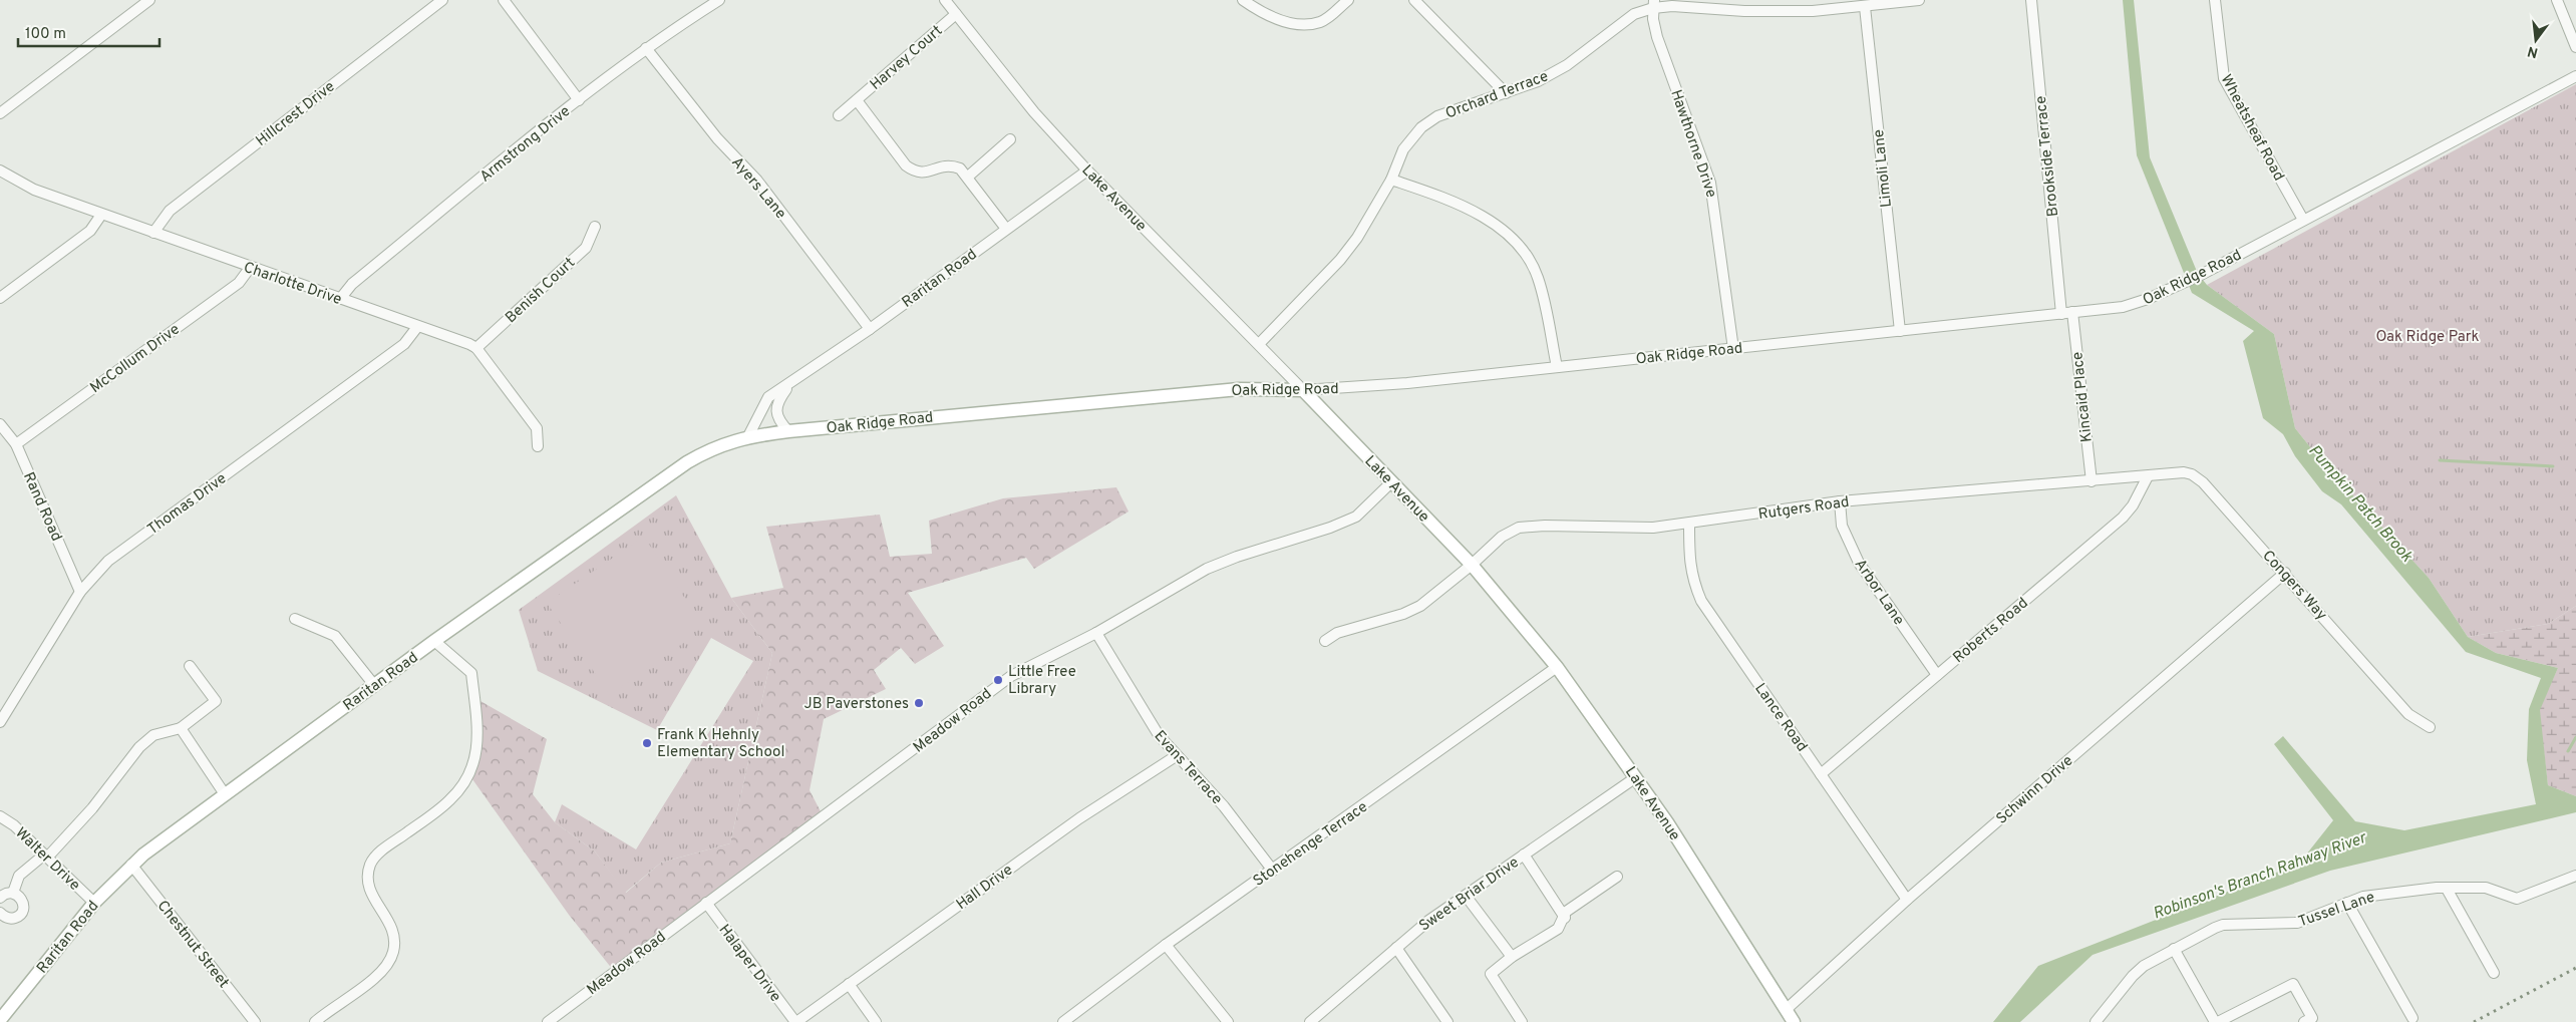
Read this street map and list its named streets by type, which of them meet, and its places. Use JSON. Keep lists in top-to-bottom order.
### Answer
{
  "streets": {
    "main road": ["Lake Avenue", "Oak Ridge Road", "Raritan Road"],
    "street": [
      "Harvey Court",
      "Orchard Terrace",
      "Hillcrest Drive",
      "Wheatsheaf Road",
      "Armstrong Drive",
      "Hawthorne Drive",
      "Brookside Terrace",
      "Limoli Lane",
      "Ayers Lane",
      "Charlotte Drive",
      "Benish Court",
      "McCollum Drive",
      "Kincaid Place",
      "Thomas Drive",
      "Rand Road",
      "Rutgers Road",
      "Congers Way",
      "Arbor Lane",
      "Roberts Road",
      "Lance Road",
      "Meadow Road",
      "Evans Terrace",
      "Schwinn Drive",
      "Stonehenge Terrace",
      "Walter Drive",
      "Hall Drive",
      "Sweet Briar Drive",
      "Tussel Lane",
      "Chestnut Street",
      "Halaper Drive"
    ]
  },
  "crossings": [
    ["Harvey Court", "Lake Avenue"],
    ["Harvey Court", "Raritan Road"],
    ["Orchard Terrace", "Hawthorne Drive"],
    ["Orchard Terrace", "Limoli Lane"],
    ["Orchard Terrace", "Lake Avenue"],
    ["Hillcrest Drive", "Charlotte Drive"],
    ["Wheatsheaf Road", "Oak Ridge Road"],
    ["Armstrong Drive", "Ayers Lane"],
    ["Armstrong Drive", "Charlotte Drive"],
    ["Hawthorne Drive", "Oak Ridge Road"],
    ["Brookside Terrace", "Oak Ridge Road"],
    ["Limoli Lane", "Oak Ridge Road"],
    ["Ayers Lane", "Raritan Road"],
    ["Lake Avenue", "Oak Ridge Road"],
    ["Lake Avenue", "Raritan Road"],
    ["Lake Avenue", "Rutgers Road"],
    ["Lake Avenue", "Meadow Road"],
    ["Lake Avenue", "Schwinn Drive"],
    ["Lake Avenue", "Stonehenge Terrace"],
    ["Lake Avenue", "Sweet Briar Drive"],
    ["Oak Ridge Road", "Raritan Road"],
    ["Oak Ridge Road", "Kincaid Place"],
    ["Raritan Road", "Walter Drive"],
    ["Raritan Road", "Chestnut Street"],
    ["Charlotte Drive", "Benish Court"],
    ["Charlotte Drive", "McCollum Drive"],
    ["Charlotte Drive", "Thomas Drive"],
    ["McCollum Drive", "Rand Road"],
    ["Kincaid Place", "Rutgers Road"],
    ["Thomas Drive", "Rand Road"],
    ["Rutgers Road", "Congers Way"],
    ["Rutgers Road", "Arbor Lane"],
    ["Rutgers Road", "Roberts Road"],
    ["Rutgers Road", "Lance Road"],
    ["Congers Way", "Roberts Road"],
    ["Congers Way", "Schwinn Drive"],
    ["Arbor Lane", "Roberts Road"],
    ["Roberts Road", "Lance Road"],
    ["Lance Road", "Schwinn Drive"],
    ["Meadow Road", "Evans Terrace"],
    ["Meadow Road", "Halaper Drive"],
    ["Evans Terrace", "Stonehenge Terrace"],
    ["Evans Terrace", "Hall Drive"],
    ["Hall Drive", "Halaper Drive"]
  ],
  "water": ["Pumpkin Patch Brook", "Robinson's Branch Rahway River"],
  "parks": ["Oak Ridge Park"],
  "places": ["Little Free Library", "JB Paverstones", "Frank K Hehnly Elementary School"],
  "scale_bar": "100 m",
  "north": "bottom"
}
